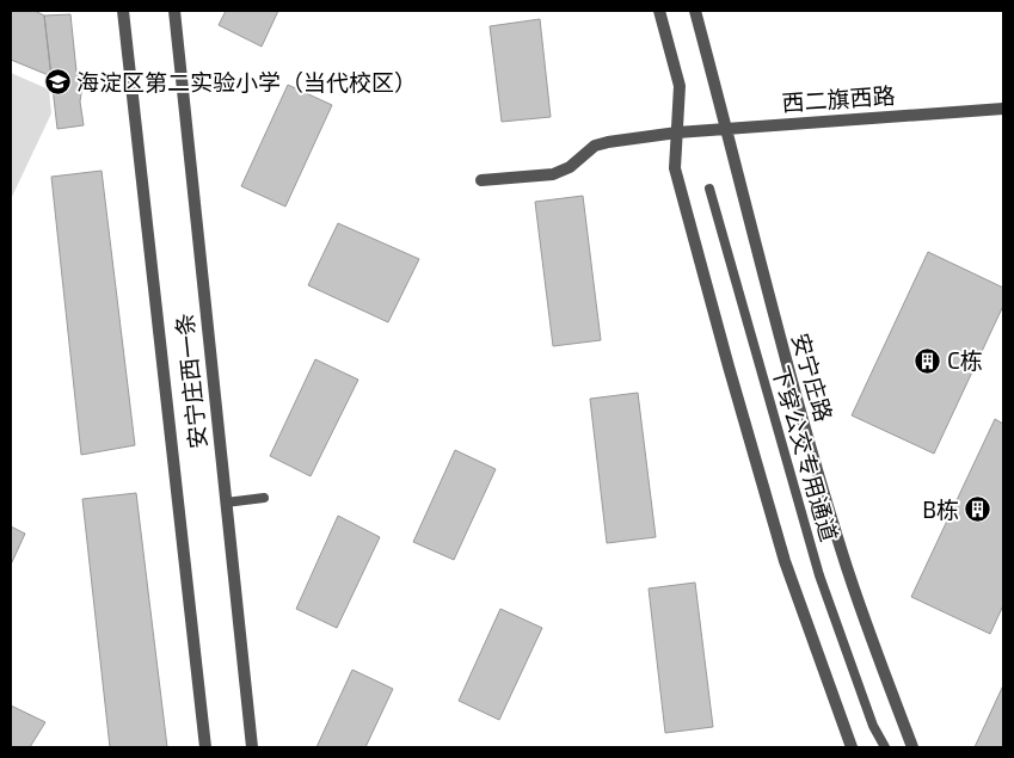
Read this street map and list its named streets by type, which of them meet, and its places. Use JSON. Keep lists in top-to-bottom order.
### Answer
{
  "streets": {
    "street": ["西二旗西路", "安宁庄路", "安宁庄西一条"],
    "lane": ["下穿公交专用通道"]
  },
  "crossings": [
    ["西二旗西路", "安宁庄路"]
  ],
  "places": {
    "school or university": ["海淀区第二实验小学（当代校区）"],
    "building": ["C栋", "B栋"]
  }
}
